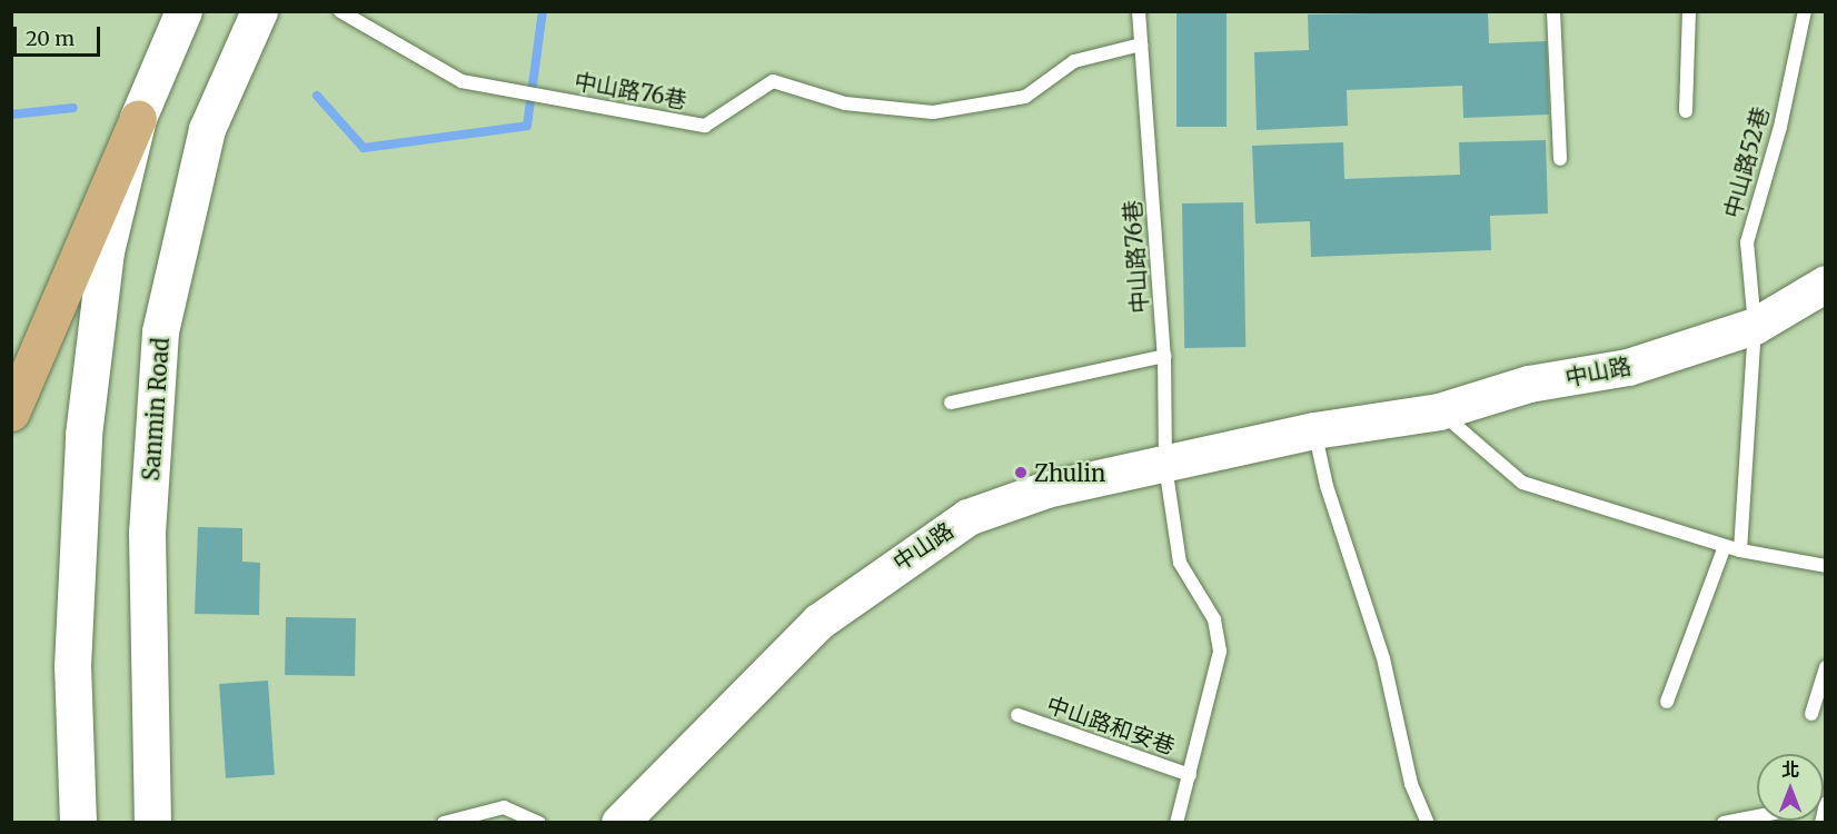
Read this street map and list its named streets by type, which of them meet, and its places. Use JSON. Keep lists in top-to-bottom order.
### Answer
{
  "streets": {
    "street": ["中山路", "Sanmin Road"],
    "lane": ["中山路76巷", "中山路52巷", "中山路和安巷"]
  },
  "crossings": [
    ["中山路76巷", "中山路"],
    ["中山路76巷", "中山路和安巷"],
    ["中山路52巷", "中山路"],
    ["中山路", "中山路和安巷"]
  ],
  "places": ["Zhulin"],
  "scale_bar": "20 m",
  "north": "top"
}
